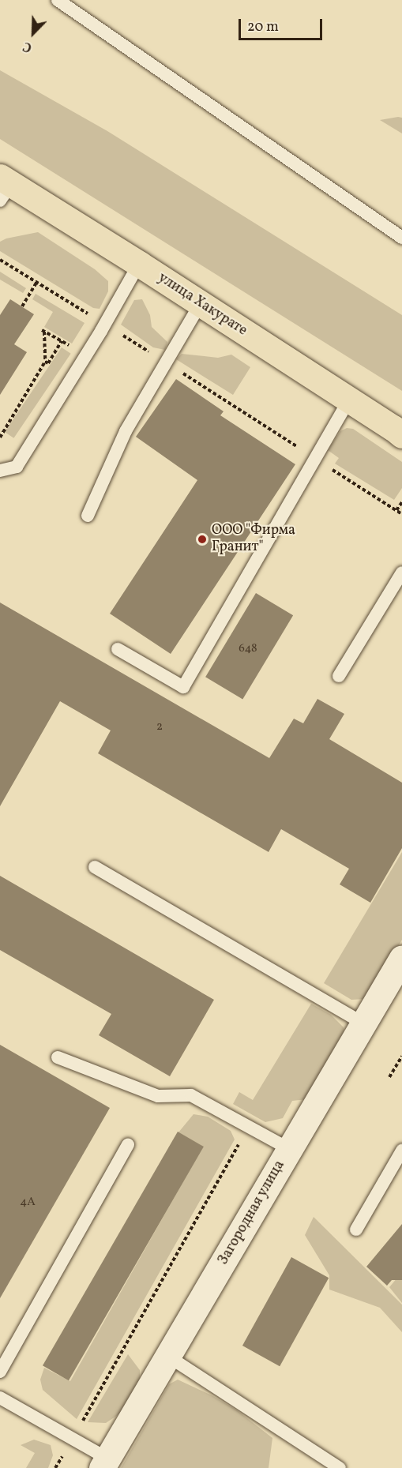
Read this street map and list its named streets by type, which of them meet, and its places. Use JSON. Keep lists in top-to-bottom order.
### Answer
{
  "streets": {
    "main road": ["улица Хакурате"],
    "street": ["Загородная улица"]
  },
  "places": ["ООО \"Фирма Гранит\""],
  "house_numbers": ["648", "2", "4А"],
  "scale_bar": "20 m",
  "north": "bottom left"
}
